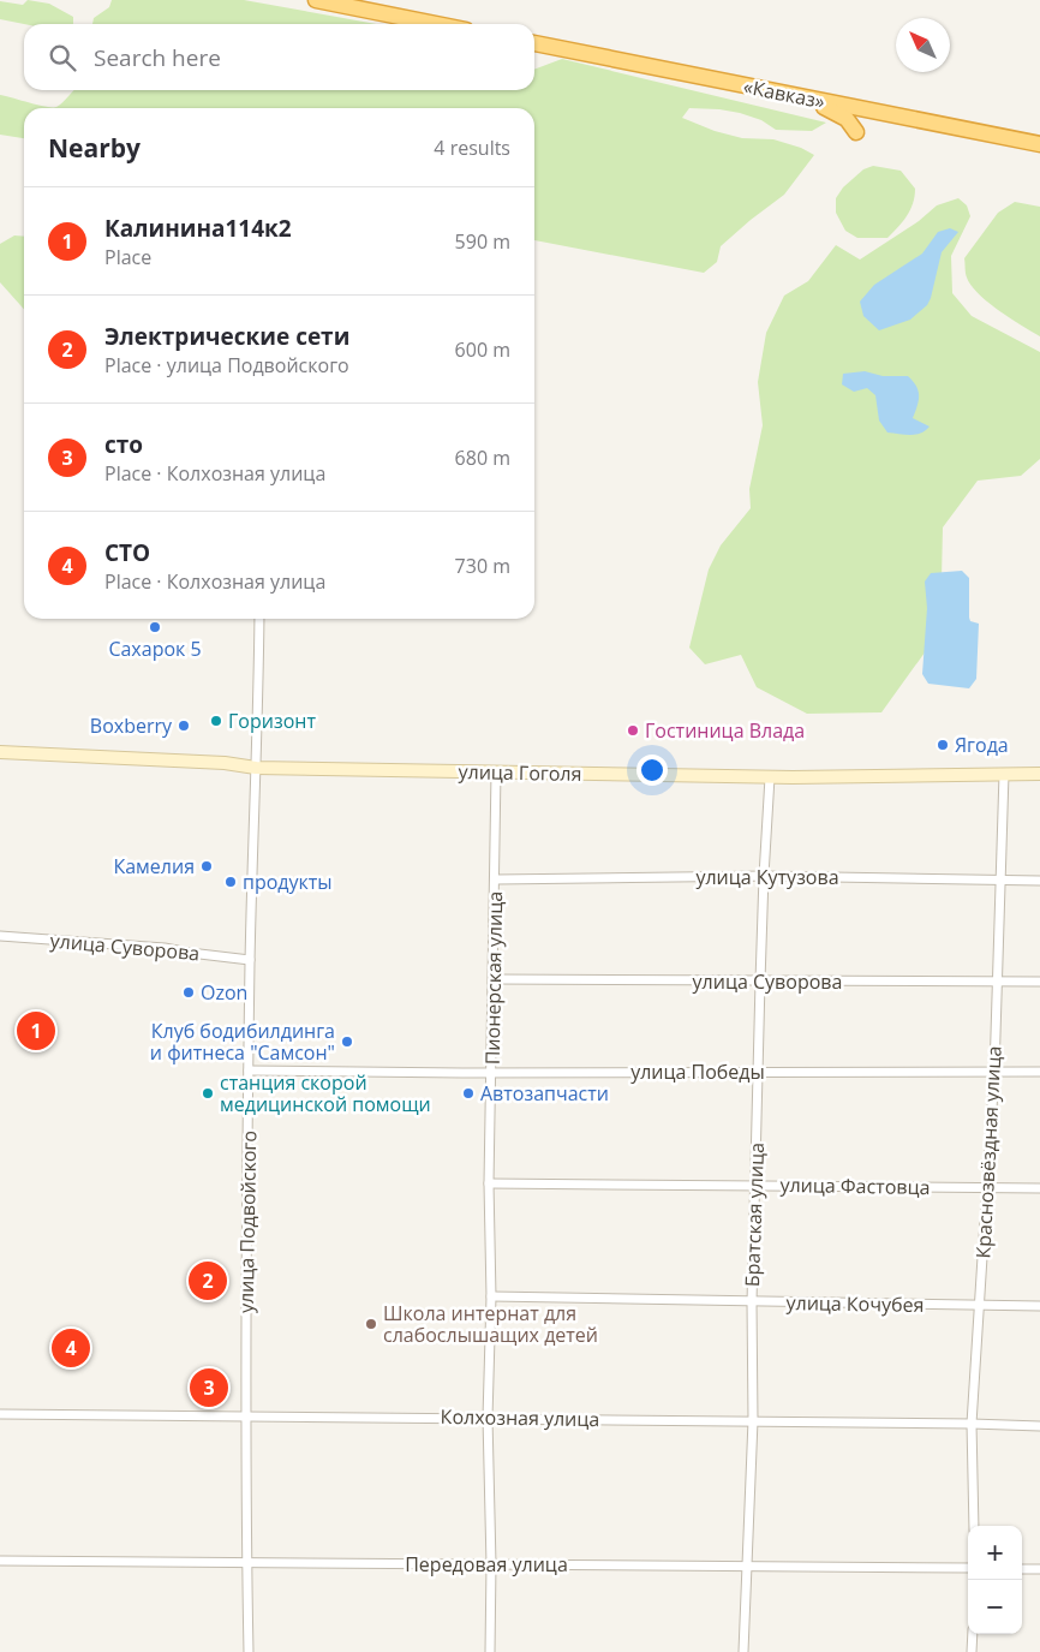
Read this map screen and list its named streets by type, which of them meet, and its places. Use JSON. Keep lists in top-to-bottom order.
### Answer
{
  "streets": {
    "highway": ["«Кавказ»"],
    "main road": ["улица Гоголя"],
    "street": [
      "улица Кутузова",
      "улица Суворова",
      "Пионерская улица",
      "улица Победы",
      "Краснозвёздная улица",
      "улица Фастовца",
      "Братская улица",
      "улица Подвойского",
      "улица Кочубея",
      "Колхозная улица",
      "Передовая улица"
    ]
  },
  "crossings": [
    ["улица Гоголя", "Пионерская улица"],
    ["улица Гоголя", "Краснозвёздная улица"],
    ["улица Гоголя", "Братская улица"],
    ["улица Гоголя", "улица Подвойского"],
    ["улица Кутузова", "Пионерская улица"],
    ["улица Кутузова", "Краснозвёздная улица"],
    ["улица Кутузова", "Братская улица"],
    ["улица Суворова", "Пионерская улица"],
    ["улица Суворова", "Краснозвёздная улица"],
    ["улица Суворова", "Братская улица"],
    ["улица Суворова", "улица Подвойского"],
    ["Пионерская улица", "улица Победы"],
    ["Пионерская улица", "улица Фастовца"],
    ["Пионерская улица", "улица Кочубея"],
    ["Пионерская улица", "Колхозная улица"],
    ["Пионерская улица", "Передовая улица"],
    ["улица Победы", "Краснозвёздная улица"],
    ["улица Победы", "Братская улица"],
    ["улица Победы", "улица Подвойского"],
    ["Краснозвёздная улица", "улица Фастовца"],
    ["Краснозвёздная улица", "улица Кочубея"],
    ["Краснозвёздная улица", "Колхозная улица"],
    ["улица Фастовца", "Братская улица"],
    ["Братская улица", "улица Кочубея"],
    ["Братская улица", "Колхозная улица"],
    ["Братская улица", "Передовая улица"],
    ["улица Подвойского", "Колхозная улица"],
    ["улица Подвойского", "Передовая улица"]
  ],
  "places": [
    "Сахарок 5",
    "Горизонт",
    "Boxberry",
    "Гостиница Влада",
    "Ягода",
    "Камелия",
    "продукты",
    "Ozon",
    "Клуб бодибилдинга и фитнеса \"Самсон\"",
    "станция скорой медицинской помощи",
    "Автозапчасти",
    "Школа интернат для слабослышащих детей"
  ],
  "north": "top left",
  "page": {
    "search": "Search here",
    "heading": ["Nearby", "4 results"],
    "list": [
      {
        "mark": "1",
        "name": "Калинина114к2",
        "note": "Place",
        "value": "590 m"
      },
      {
        "mark": "2",
        "name": "Электрические сети",
        "note": "Place · улица Подвойского",
        "value": "600 m"
      },
      {
        "mark": "3",
        "name": "сто",
        "note": "Place · Колхозная улица",
        "value": "680 m"
      },
      {
        "mark": "4",
        "name": "СТО",
        "note": "Place · Колхозная улица",
        "value": "730 m"
      }
    ],
    "pins": [
      "1",
      "2",
      "4",
      "3"
    ],
    "map_buttons": ["+", "−"]
  }
}
